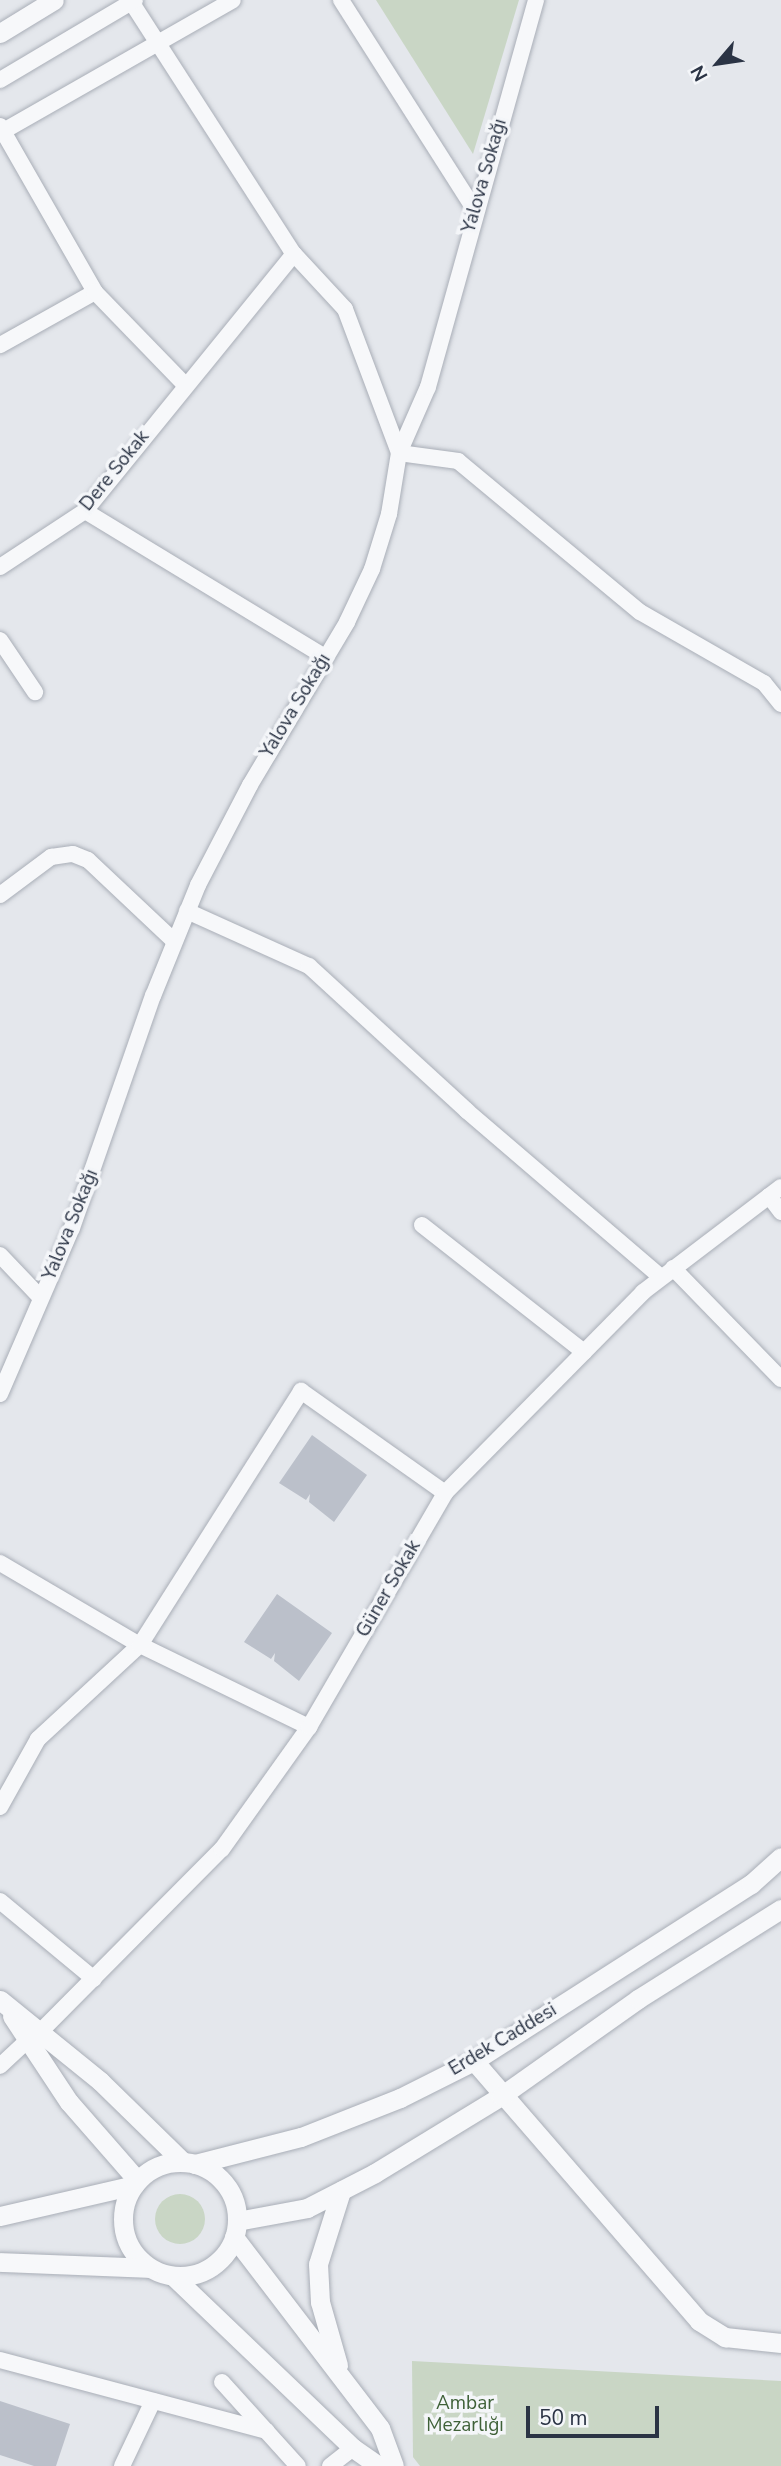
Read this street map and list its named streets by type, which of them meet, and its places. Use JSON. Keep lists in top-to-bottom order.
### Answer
{
  "streets": {
    "street": [
      "Yalova Sokağı",
      "Dere Sokak",
      "Güner Sokak",
      "Erdek Caddesi"
    ]
  },
  "parks": ["Ambar Mezarlığı"],
  "scale_bar": "50 m",
  "north": "bottom left"
}
